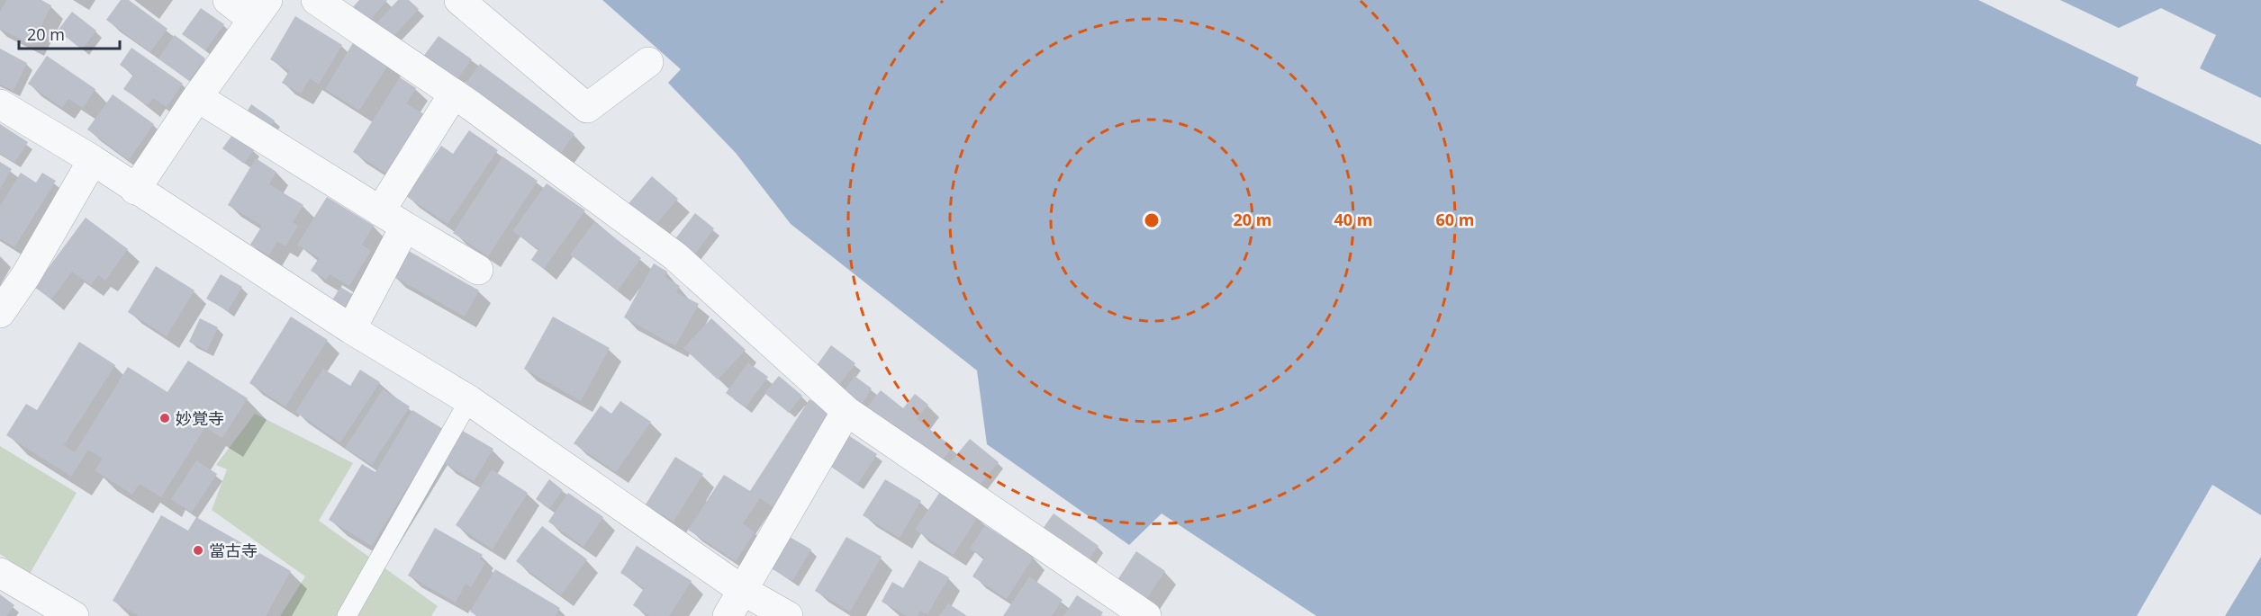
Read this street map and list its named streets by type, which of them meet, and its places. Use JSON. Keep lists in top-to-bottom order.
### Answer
{
  "places": ["妙覚寺", "當古寺"],
  "scale_bar": "20 m",
  "rings": ["20 m", "40 m", "60 m"]
}
